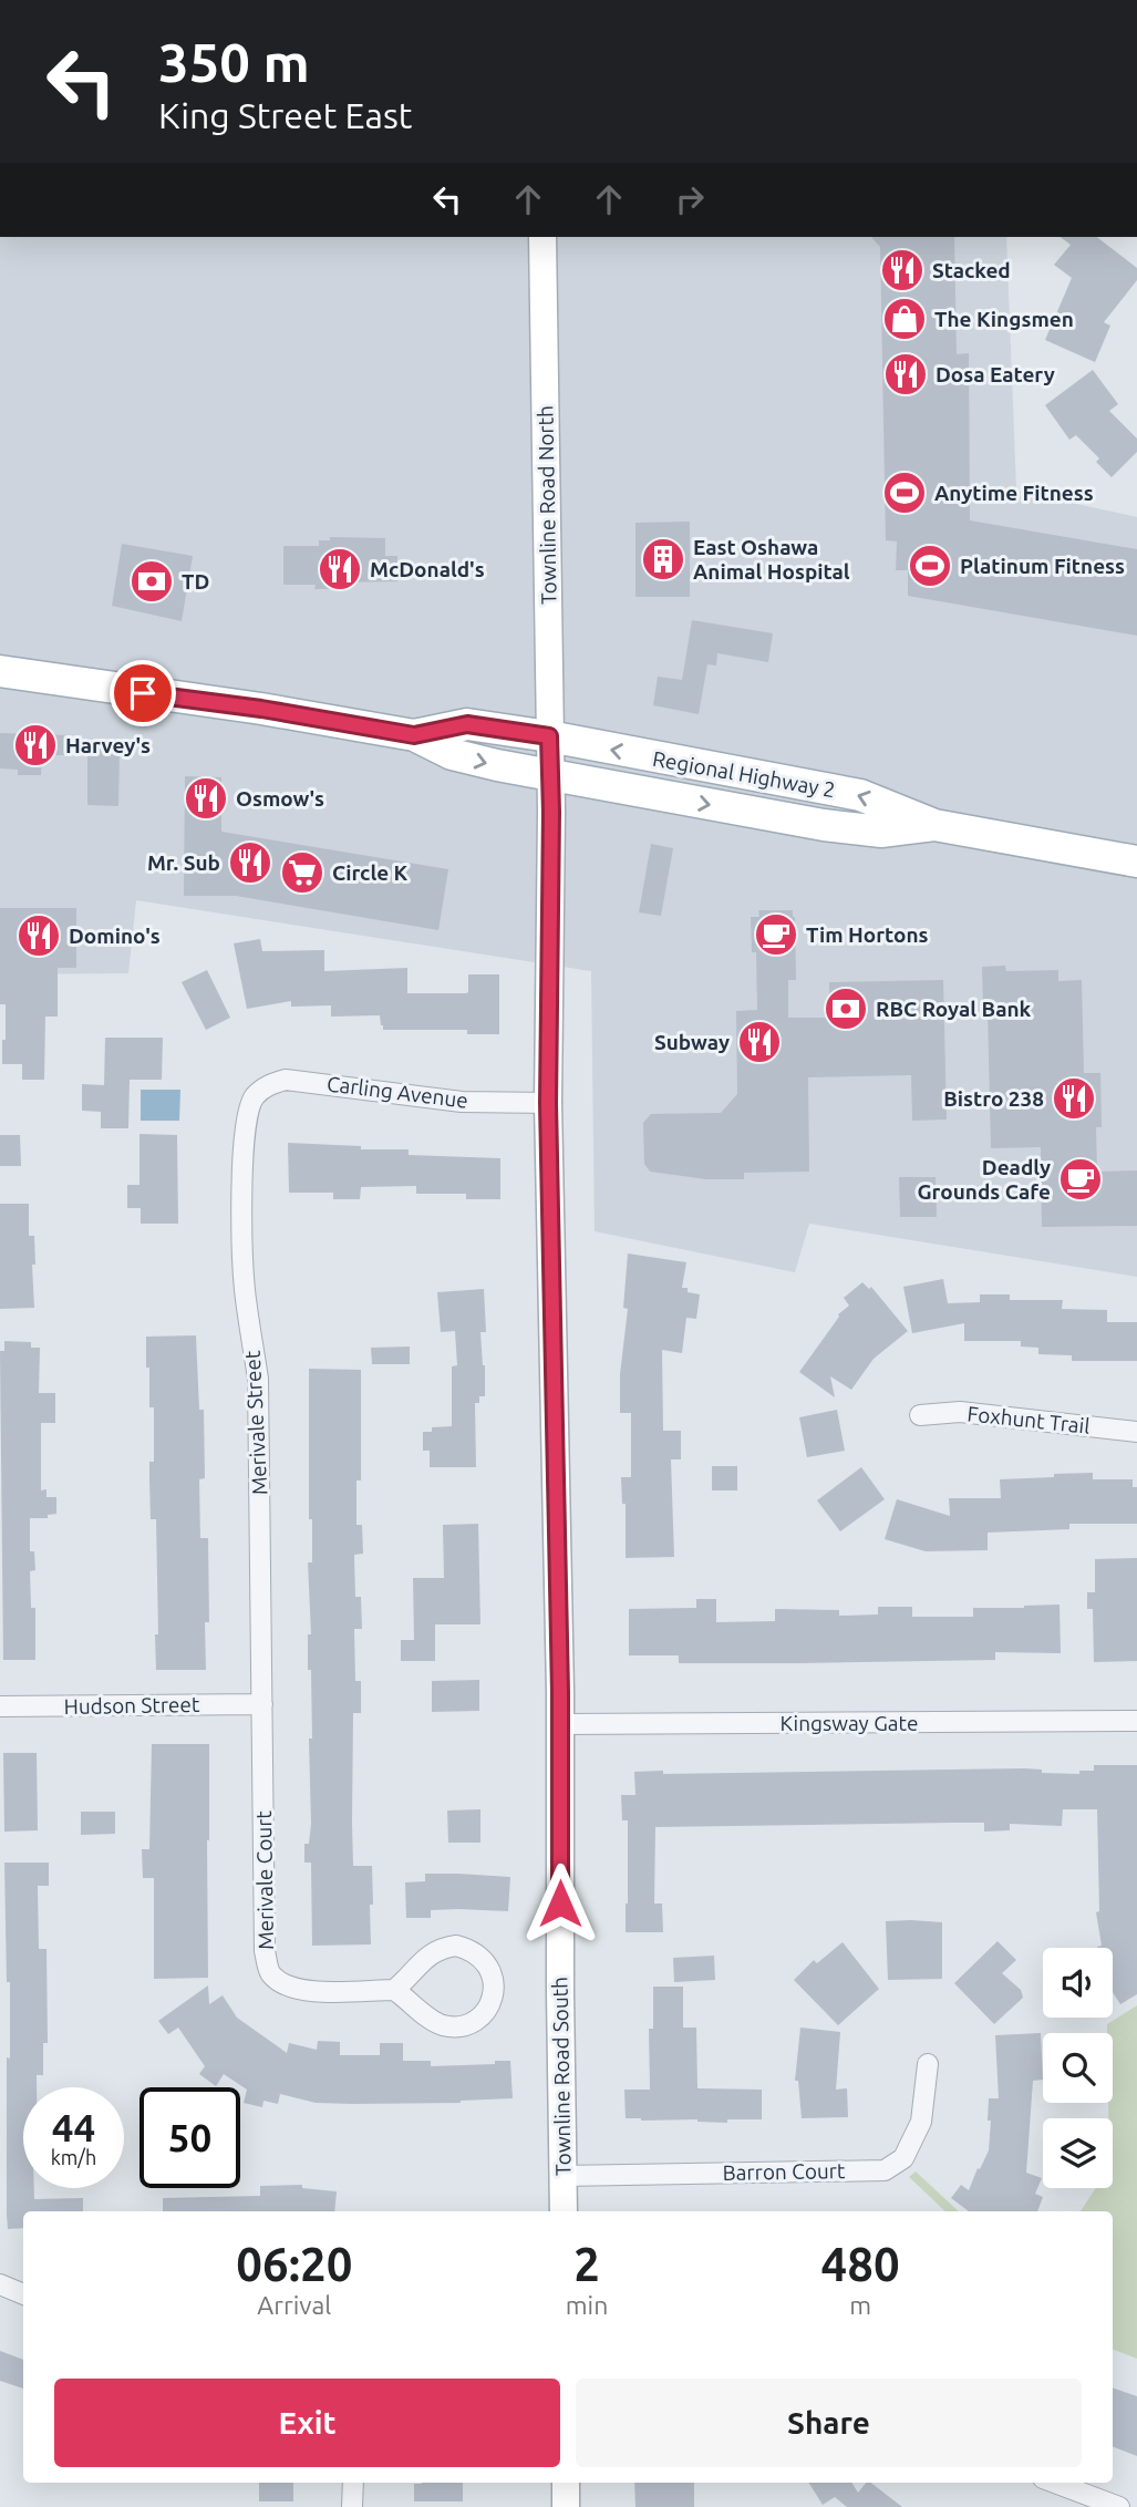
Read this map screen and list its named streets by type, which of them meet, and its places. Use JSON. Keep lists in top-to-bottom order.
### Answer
{
  "streets": {
    "main road": ["Townline Road North", "Regional Highway 2", "Townline Road South"],
    "street": [
      "Carling Avenue",
      "Foxhunt Trail",
      "Merivale Street",
      "Hudson Street",
      "Kingsway Gate",
      "Merivale Court",
      "Barron Court"
    ]
  },
  "crossings": [
    ["Townline Road North", "Regional Highway 2"],
    ["Townline Road North", "Townline Road South"],
    ["Regional Highway 2", "Townline Road South"],
    ["Carling Avenue", "Merivale Street"],
    ["Carling Avenue", "Townline Road South"],
    ["Merivale Street", "Hudson Street"],
    ["Merivale Street", "Merivale Court"],
    ["Hudson Street", "Merivale Court"],
    ["Kingsway Gate", "Townline Road South"],
    ["Townline Road South", "Barron Court"]
  ],
  "places": {
    "restaurant": [
      "Stacked",
      "Dosa Eatery",
      "McDonald's",
      "Harvey's",
      "Osmow's",
      "Mr. Sub",
      "Domino's",
      "Subway",
      "Bistro 238"
    ],
    "shop": ["The Kingsmen"],
    "sports": ["Anytime Fitness", "Platinum Fitness"],
    "building": ["East Oshawa Animal Hospital"],
    "bank": ["TD", "RBC Royal Bank"],
    "supermarket": ["Circle K"],
    "cafe": ["Tim Hortons", "Deadly Grounds Cafe"]
  },
  "page": {
    "turn": ["350 m", "King Street East"],
    "speed": "44 km/h",
    "limit": "50",
    "eta": [
      "06:20",
      "Arrival",
      "2",
      "min",
      "480",
      "m"
    ],
    "buttons": ["Exit", "Share"]
  }
}
